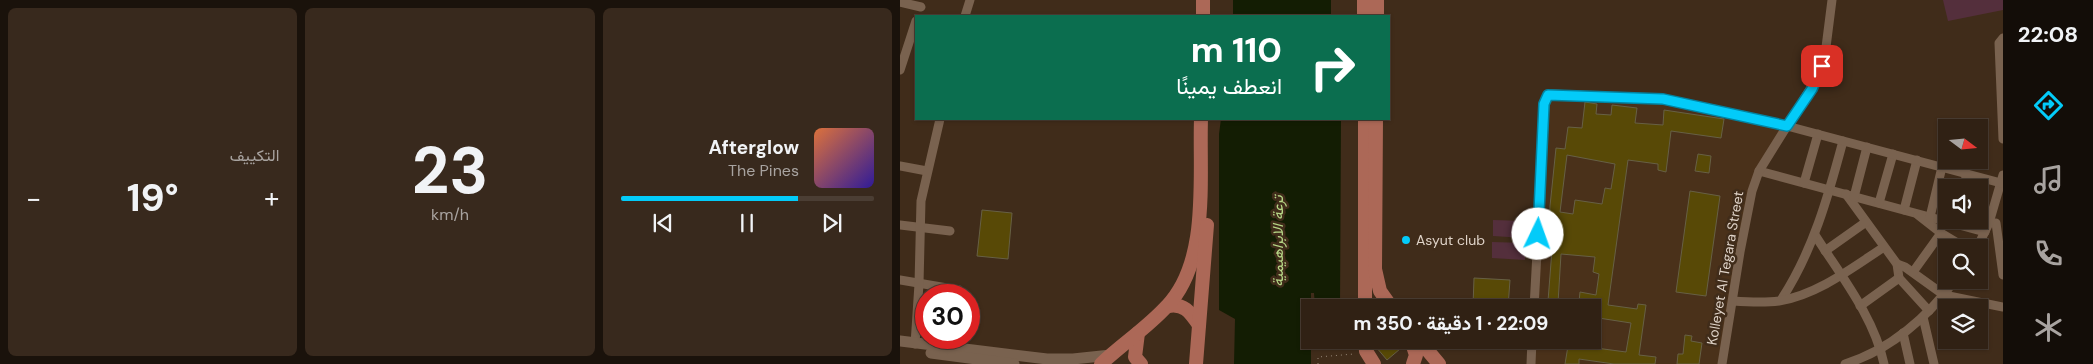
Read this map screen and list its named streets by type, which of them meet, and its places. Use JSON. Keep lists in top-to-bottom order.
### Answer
{
  "streets": {
    "street": ["Kolleyet Al Tegara Street"]
  },
  "water": ["ترعة الابراهيمية"],
  "places": ["Asyut club"],
  "north": "right",
  "page": {
    "tabs": "22:08",
    "tile": [
      ["23", "km/h"],
      "التكييف"
    ],
    "turn": ["110 m", "انعطف يمينًا"],
    "song": ["Afterglow", "The Pines"],
    "heat": ["−", "19°", "+"],
    "limit": "30",
    "trip": "22:09 · 1 دقيقة · 350 m"
  }
}
